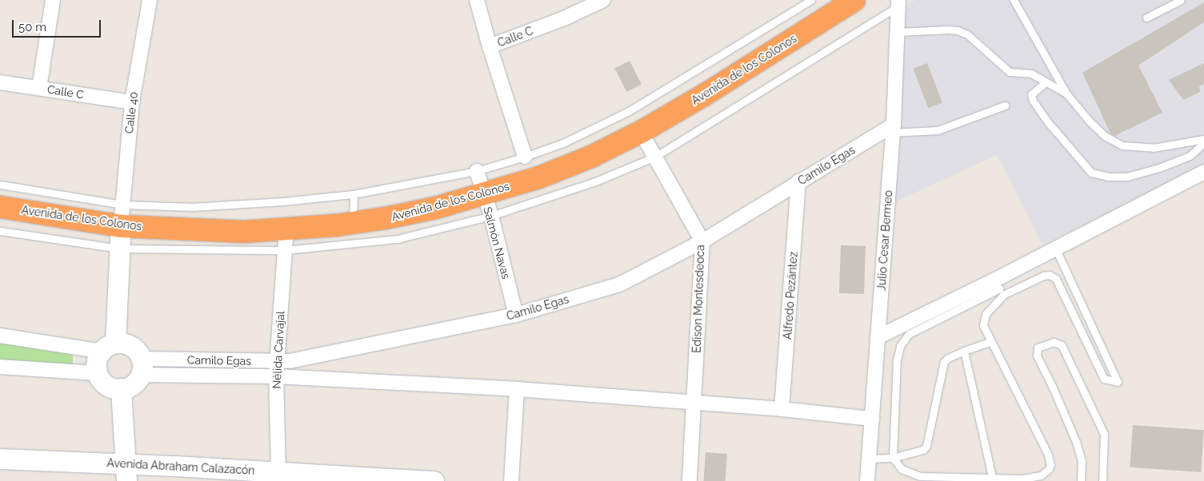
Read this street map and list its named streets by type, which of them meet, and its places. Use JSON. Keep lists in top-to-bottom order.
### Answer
{
  "streets": {
    "highway": ["Avenida de los Colonos"],
    "main road": ["Avenida Abraham Calazacón"],
    "street": [
      "Calle C",
      "Calle 40",
      "Camilo Egas",
      "Julio Cesar Bermeo",
      "Salmón Navas",
      "Alfredo Pezántez",
      "Edison Montesdeoca",
      "Nélida Carvajal"
    ]
  },
  "crossings": [
    ["Calle C", "Calle 40"],
    ["Avenida de los Colonos", "Calle 40"],
    ["Avenida de los Colonos", "Salmón Navas"],
    ["Avenida de los Colonos", "Edison Montesdeoca"],
    ["Avenida de los Colonos", "Nélida Carvajal"],
    ["Camilo Egas", "Julio Cesar Bermeo"],
    ["Camilo Egas", "Salmón Navas"],
    ["Camilo Egas", "Alfredo Pezántez"],
    ["Camilo Egas", "Edison Montesdeoca"],
    ["Camilo Egas", "Nélida Carvajal"],
    ["Nélida Carvajal", "Avenida Abraham Calazacón"]
  ],
  "scale_bar": "50 m"
}
